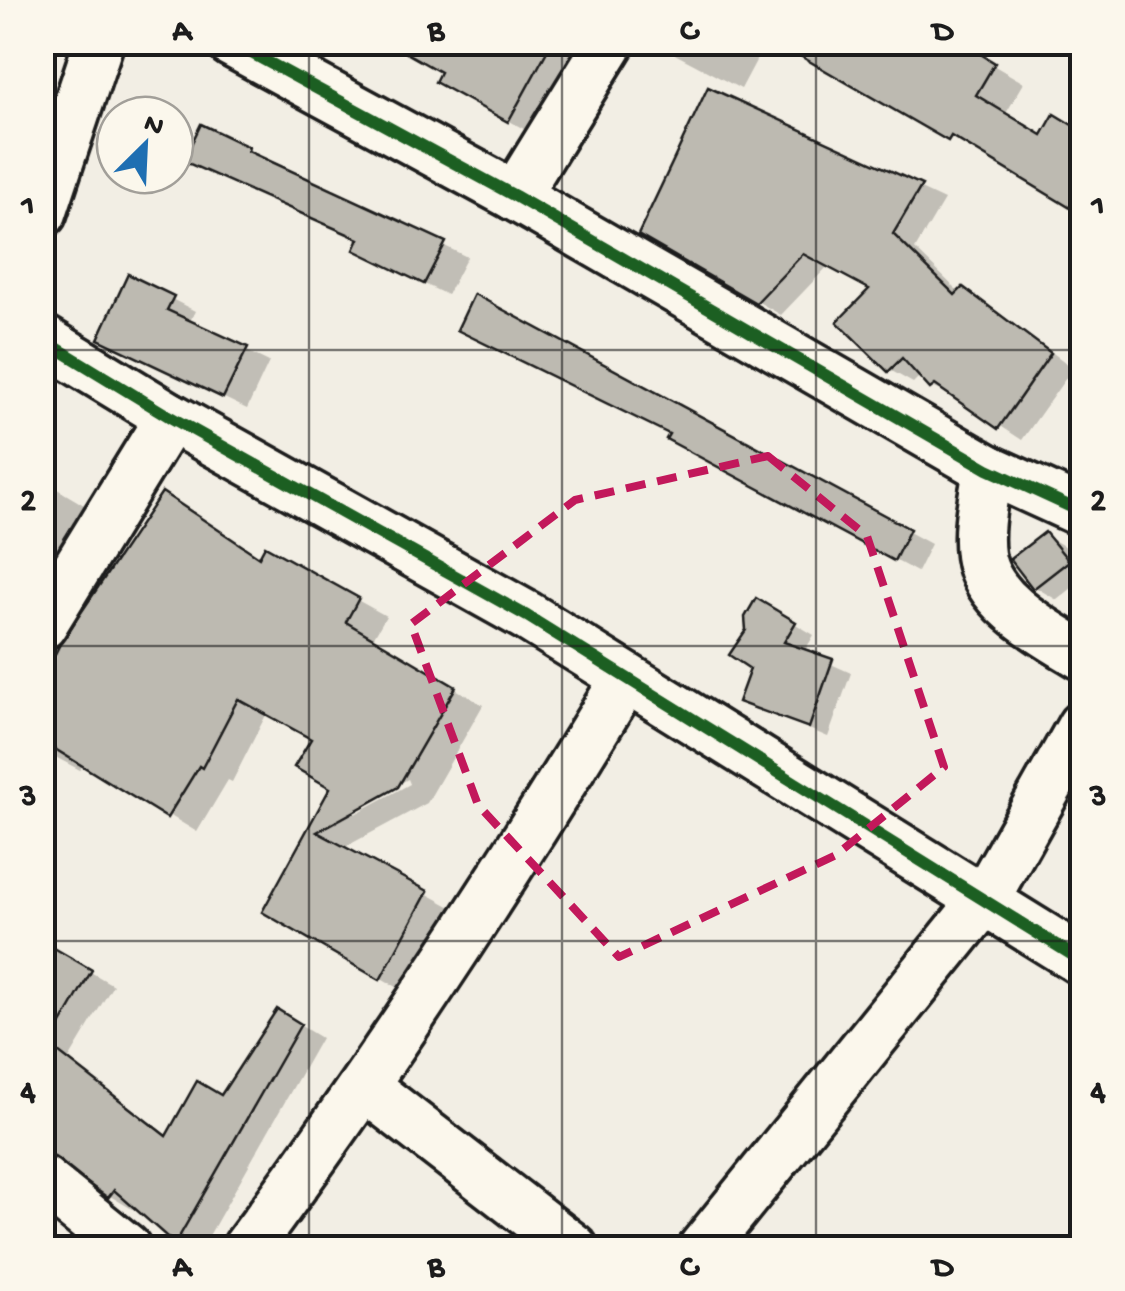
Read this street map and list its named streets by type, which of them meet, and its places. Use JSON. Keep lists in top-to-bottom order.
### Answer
{
  "north": "top right",
  "grid": {
    "columns": [
      "A",
      "B",
      "C",
      "D"
    ],
    "rows": [
      "1",
      "2",
      "3",
      "4"
    ]
  }
}
